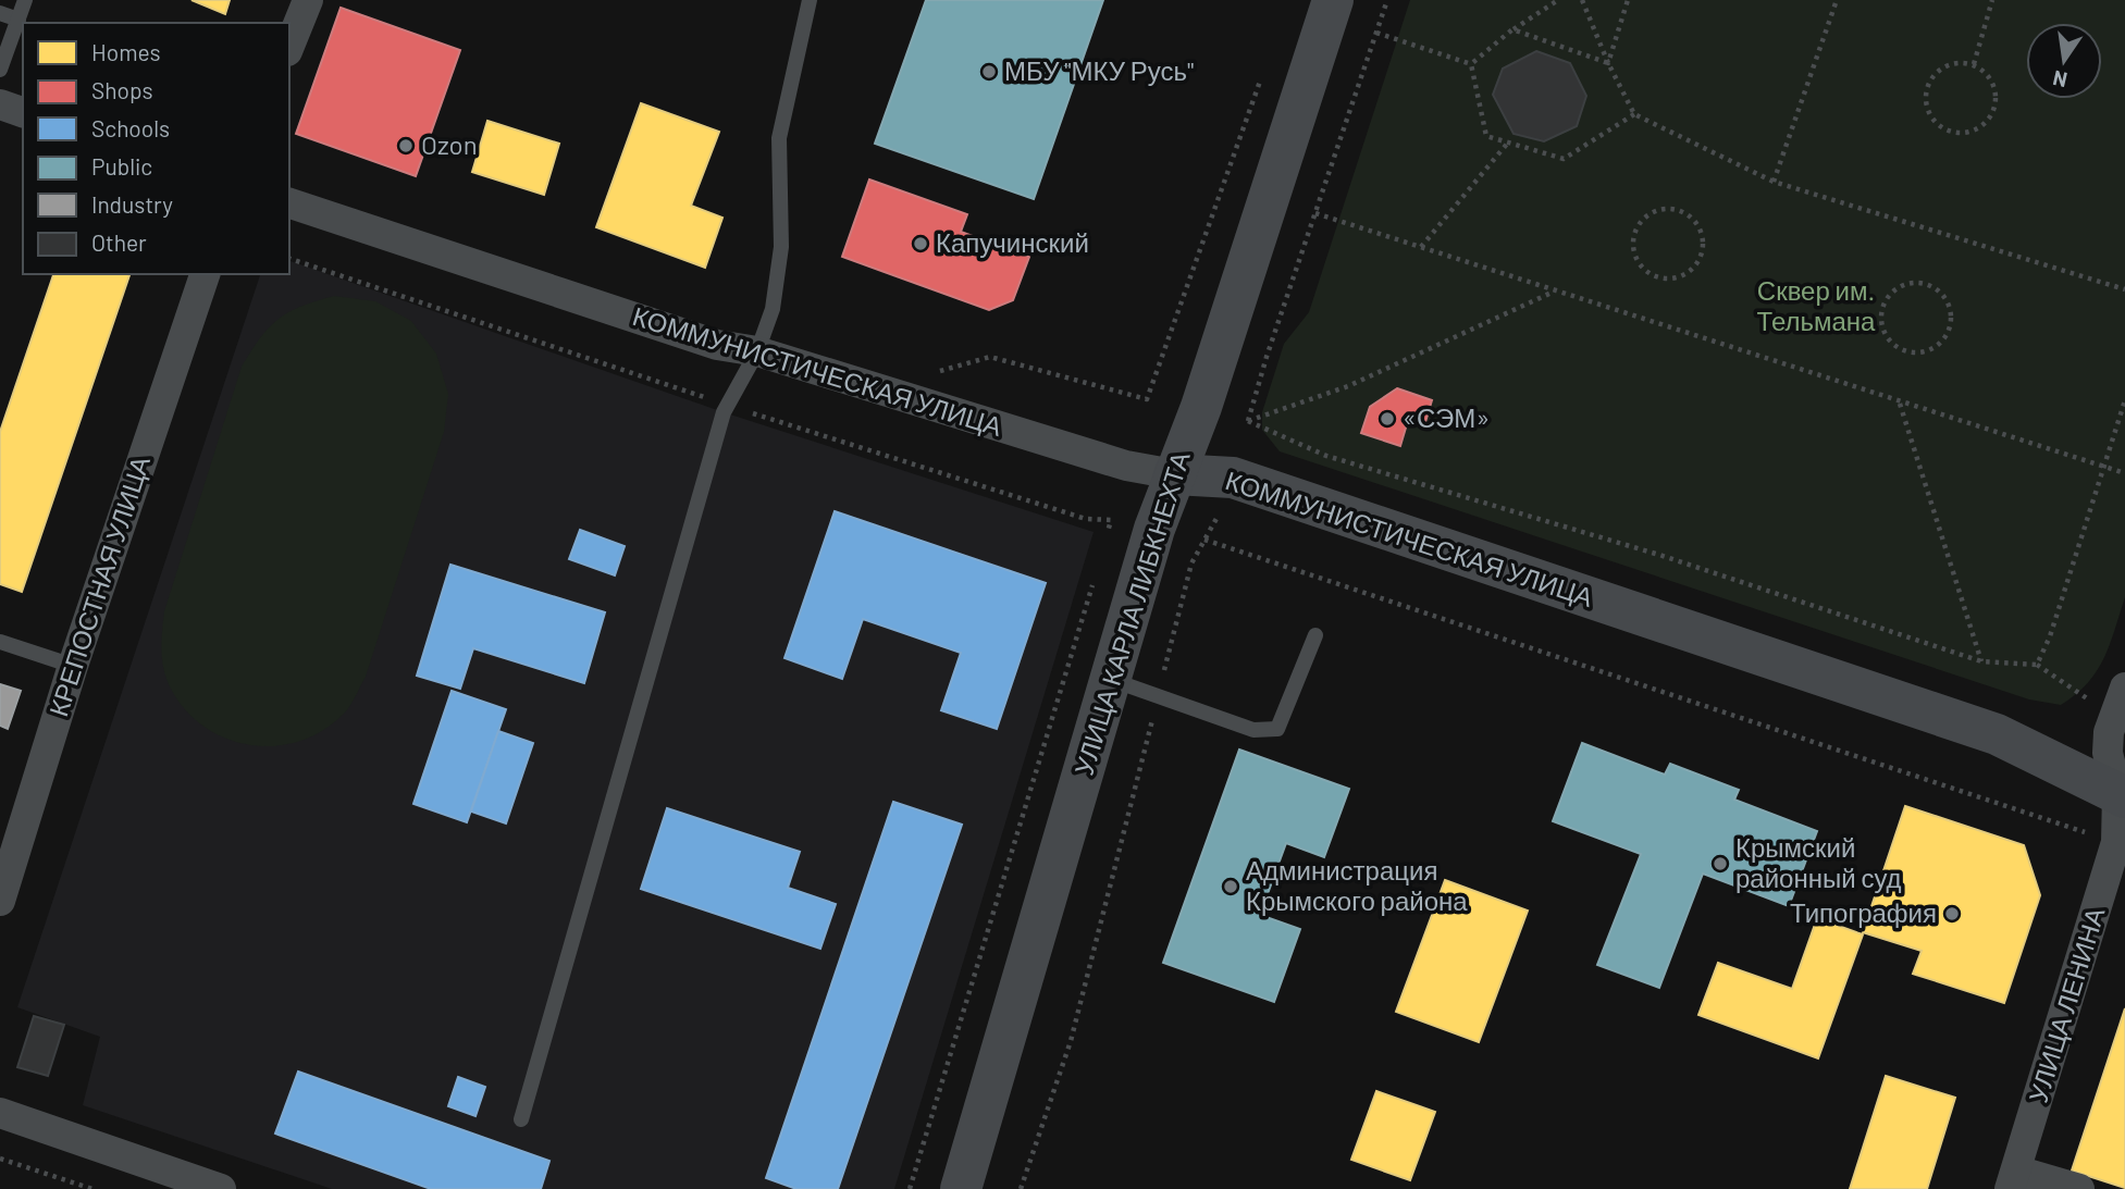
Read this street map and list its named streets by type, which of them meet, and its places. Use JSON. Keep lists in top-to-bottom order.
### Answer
{
  "streets": {
    "main road": ["КОММУНИСТИЧЕСКАЯ УЛИЦА", "УЛИЦА КАРЛА ЛИБКНЕХТА"],
    "street": ["КРЕПОСТНАЯ УЛИЦА", "УЛИЦА ЛЕНИНА"]
  },
  "crossings": [
    ["КОММУНИСТИЧЕСКАЯ УЛИЦА", "УЛИЦА КАРЛА ЛИБКНЕХТА"],
    ["КОММУНИСТИЧЕСКАЯ УЛИЦА", "УЛИЦА ЛЕНИНА"]
  ],
  "parks": ["Сквер им. Тельмана"],
  "places": [
    "МБУ \"МКУ Русь\"",
    "Ozon",
    "Капучинский",
    "«СЭМ»",
    "Крымский районный суд",
    "Администрация Крымского района",
    "Типография"
  ],
  "legend": [
    "Homes",
    "Shops",
    "Schools",
    "Public",
    "Industry",
    "Other"
  ],
  "north": "bottom"
}
